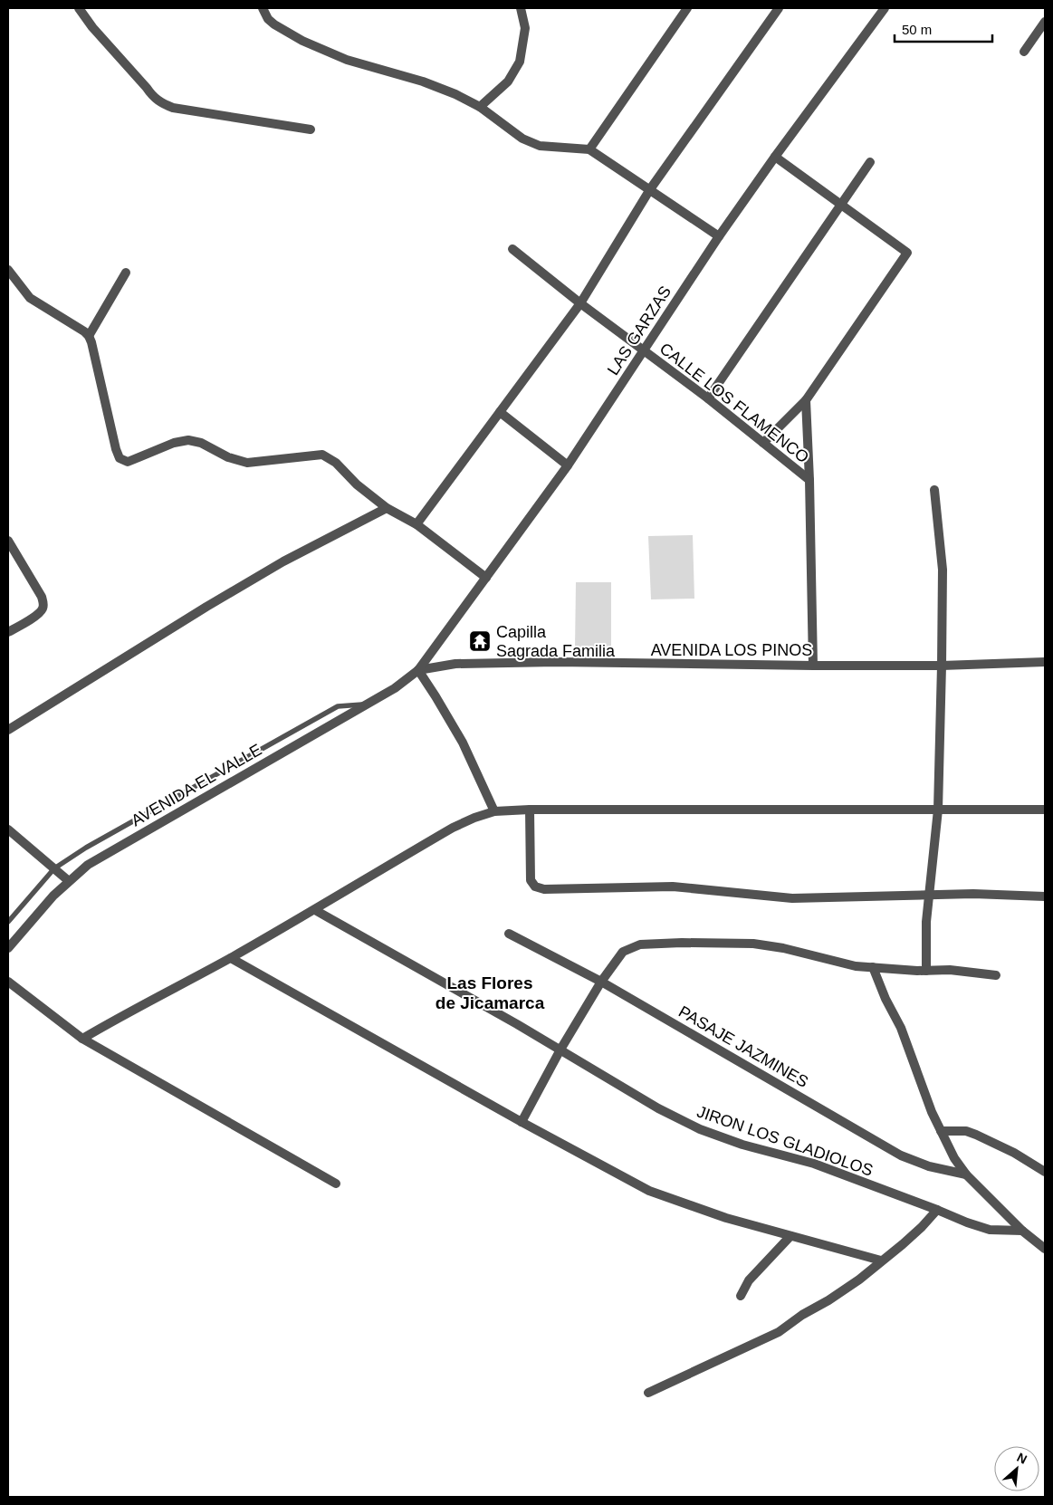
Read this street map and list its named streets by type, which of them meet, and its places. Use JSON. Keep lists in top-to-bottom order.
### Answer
{
  "streets": {
    "street": [
      "LAS GARZAS",
      "CALLE LOS FLAMENCO",
      "AVENIDA LOS PINOS",
      "AVENIDA EL VALLE",
      "PASAJE JAZMINES",
      "JIRON LOS GLADIOLOS"
    ]
  },
  "crossings": [
    ["LAS GARZAS", "CALLE LOS FLAMENCO"],
    ["LAS GARZAS", "AVENIDA LOS PINOS"],
    ["LAS GARZAS", "AVENIDA EL VALLE"],
    ["AVENIDA LOS PINOS", "AVENIDA EL VALLE"]
  ],
  "districts": ["Las Flores de Jicamarca"],
  "places": {
    "temple": ["Capilla Sagrada Familia"]
  },
  "scale_bar": "50 m",
  "north": "top right"
}
